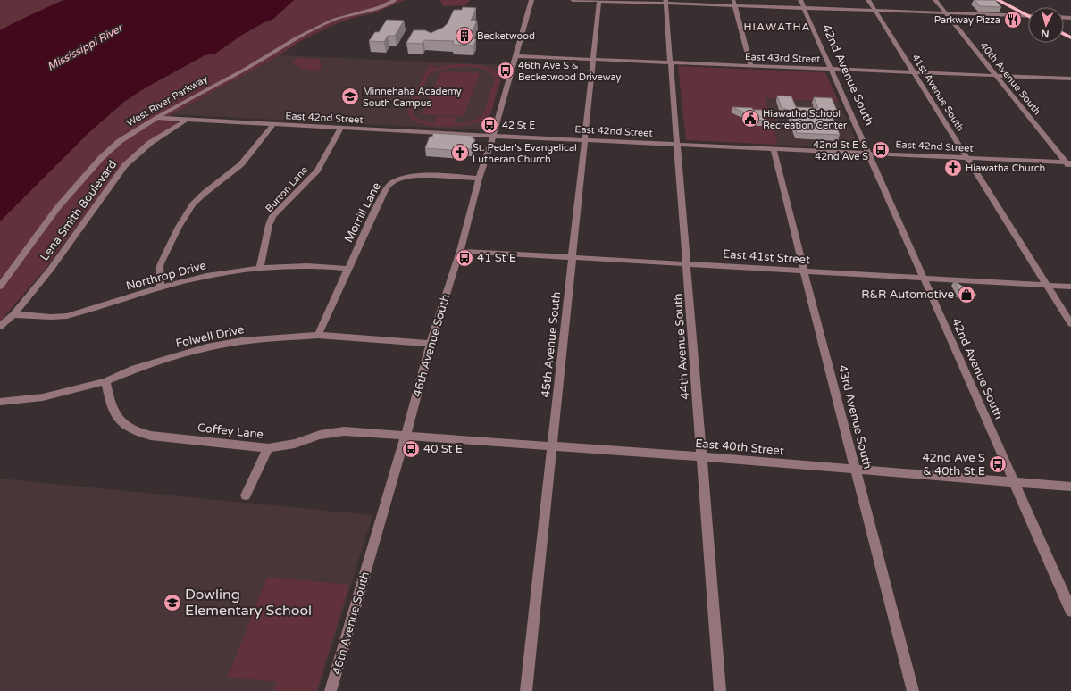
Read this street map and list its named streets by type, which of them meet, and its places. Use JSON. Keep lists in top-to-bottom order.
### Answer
{
  "streets": {
    "street": [
      "East 43rd Street",
      "42nd Avenue South",
      "40th Avenue South",
      "41st Avenue South",
      "West River Parkway",
      "East 42nd Street",
      "Burton Lane",
      "Lena Smith Boulevard",
      "Morrill Lane",
      "East 41st Street",
      "Northrop Drive",
      "Folwell Drive",
      "45th Avenue South",
      "46th Avenue South",
      "44th Avenue South",
      "43rd Avenue South",
      "Coffey Lane",
      "East 40th Street"
    ]
  },
  "crossings": [
    ["East 43rd Street", "42nd Avenue South"],
    ["East 43rd Street", "40th Avenue South"],
    ["East 43rd Street", "41st Avenue South"],
    ["East 43rd Street", "45th Avenue South"],
    ["East 43rd Street", "46th Avenue South"],
    ["East 43rd Street", "44th Avenue South"],
    ["42nd Avenue South", "East 42nd Street"],
    ["42nd Avenue South", "East 41st Street"],
    ["42nd Avenue South", "East 40th Street"],
    ["40th Avenue South", "East 42nd Street"],
    ["41st Avenue South", "East 42nd Street"],
    ["41st Avenue South", "East 41st Street"],
    ["West River Parkway", "East 42nd Street"],
    ["East 42nd Street", "Burton Lane"],
    ["East 42nd Street", "Lena Smith Boulevard"],
    ["East 42nd Street", "45th Avenue South"],
    ["East 42nd Street", "46th Avenue South"],
    ["East 42nd Street", "44th Avenue South"],
    ["East 42nd Street", "43rd Avenue South"],
    ["Burton Lane", "Northrop Drive"],
    ["Lena Smith Boulevard", "Northrop Drive"],
    ["Morrill Lane", "Northrop Drive"],
    ["Morrill Lane", "Folwell Drive"],
    ["Morrill Lane", "46th Avenue South"],
    ["East 41st Street", "45th Avenue South"],
    ["East 41st Street", "46th Avenue South"],
    ["East 41st Street", "44th Avenue South"],
    ["East 41st Street", "43rd Avenue South"],
    ["Folwell Drive", "46th Avenue South"],
    ["Folwell Drive", "Coffey Lane"],
    ["45th Avenue South", "East 40th Street"],
    ["46th Avenue South", "Coffey Lane"],
    ["46th Avenue South", "East 40th Street"],
    ["44th Avenue South", "East 40th Street"],
    ["43rd Avenue South", "East 40th Street"],
    ["Coffey Lane", "East 40th Street"]
  ],
  "districts": ["HIAWATHA"],
  "water": ["Mississippi River"],
  "places": {
    "restaurant": ["Parkway Pizza"],
    "building": ["Becketwood"],
    "bus stop": [
      "46th Ave S & Becketwood Driveway",
      "42 St E",
      "42nd St E & 42nd Ave S",
      "41 St E",
      "40 St E",
      "42nd Ave S & 40th St E"
    ],
    "school or university": ["Minnehaha Academy South Campus", "Dowling Elementary School"],
    "public building": ["Hiawatha School Recreation Center"],
    "church": ["St. Peder's Evangelical Lutheran Church", "Hiawatha Church"],
    "shop": ["R&R Automotive"]
  },
  "north": "bottom"
}
